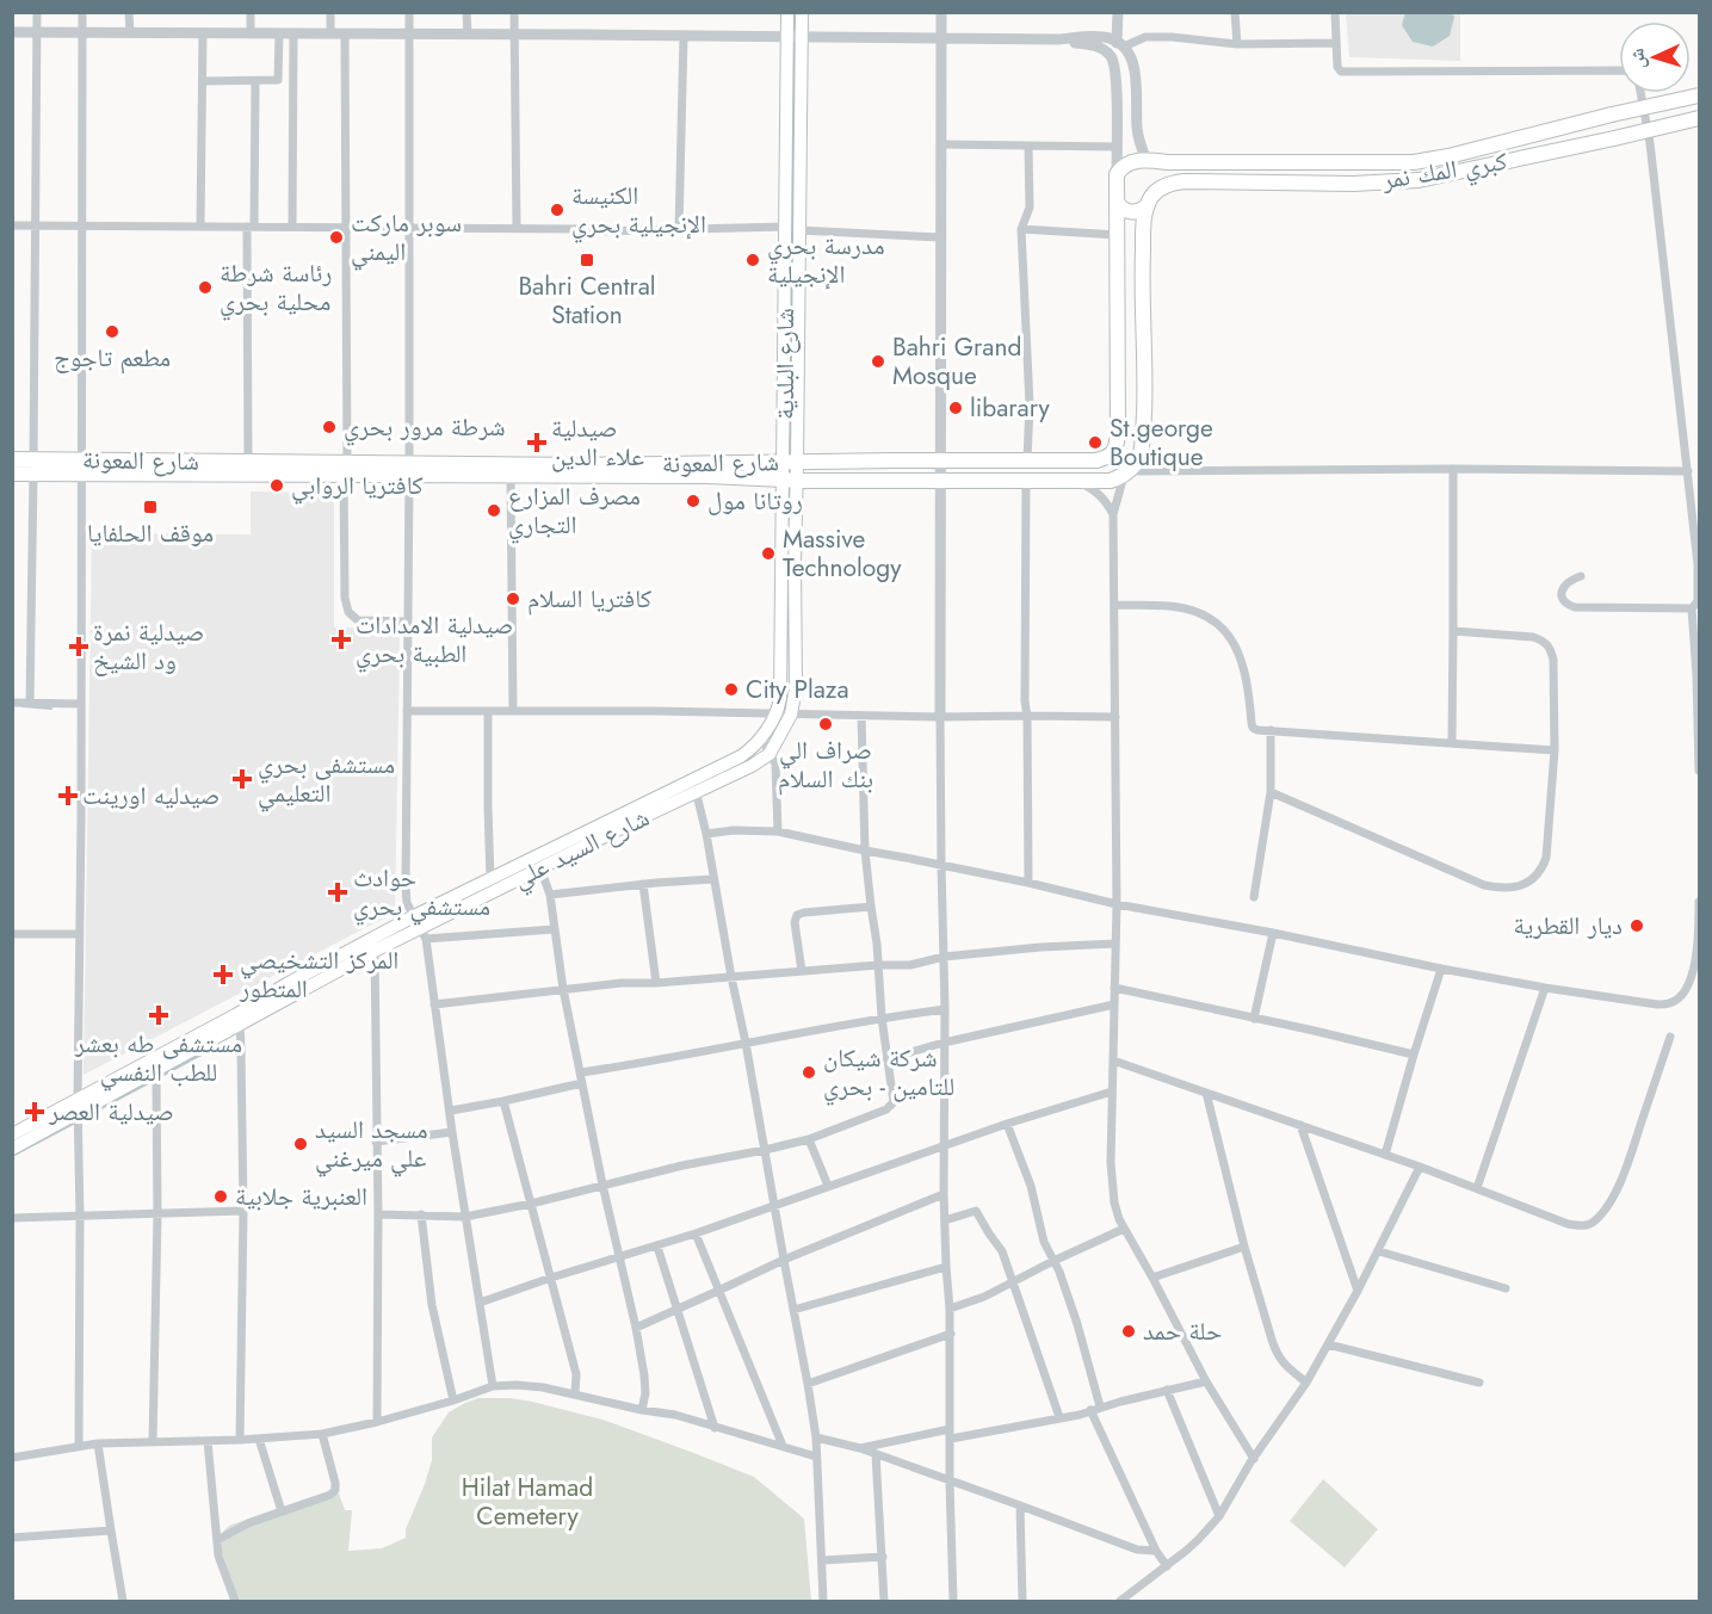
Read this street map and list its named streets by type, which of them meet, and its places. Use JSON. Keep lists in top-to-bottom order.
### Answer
{
  "streets": {
    "highway": ["كبري المك نمر", "شارع المعونة"],
    "main road": ["شارع البلدية", "شارع السيد علي"]
  },
  "crossings": [
    ["شارع البلدية", "شارع المعونة"],
    ["شارع البلدية", "شارع السيد علي"]
  ],
  "parks": ["Hilat Hamad Cemetery"],
  "places": {
    "other": [
      "الكنيسة الإنجيلية بحري",
      "سوبر ماركت اليمني",
      "مدرسة بحري الإنجيلية",
      "رئاسة شرطة محلية بحري",
      "مطعم تاجوج",
      "Bahri Grand Mosque",
      "libarary",
      "شرطة مرور بحري",
      "St.george Boutique",
      "كافتريا الروابي",
      "روتانا مول",
      "مصرف المزارع التجاري",
      "Massive Technology",
      "كافتريا السلام",
      "City Plaza",
      "صراف الي بنك السلام",
      "ديار القطرية",
      "شركة شيكان للتامين - بحري",
      "مسجد السيد علي ميرغني",
      "العنبرية جلابية",
      "حلة حمد"
    ],
    "transit": ["Bahri Central Station", "موقف الحلفايا"],
    "health": [
      "صيدلية علاء الدين",
      "صيدلية الامدادات الطبية بحري",
      "صيدلية نمرة ود الشيخ",
      "مستشفى بحري التعليمي",
      "صيدليه اورينت",
      "حوادث مستشفي بحري",
      "المركز التشخيصي المتطور",
      "مستشفى طه بعشر للطب النفسي",
      "صيدلية العصر"
    ]
  },
  "north": "left"
}
